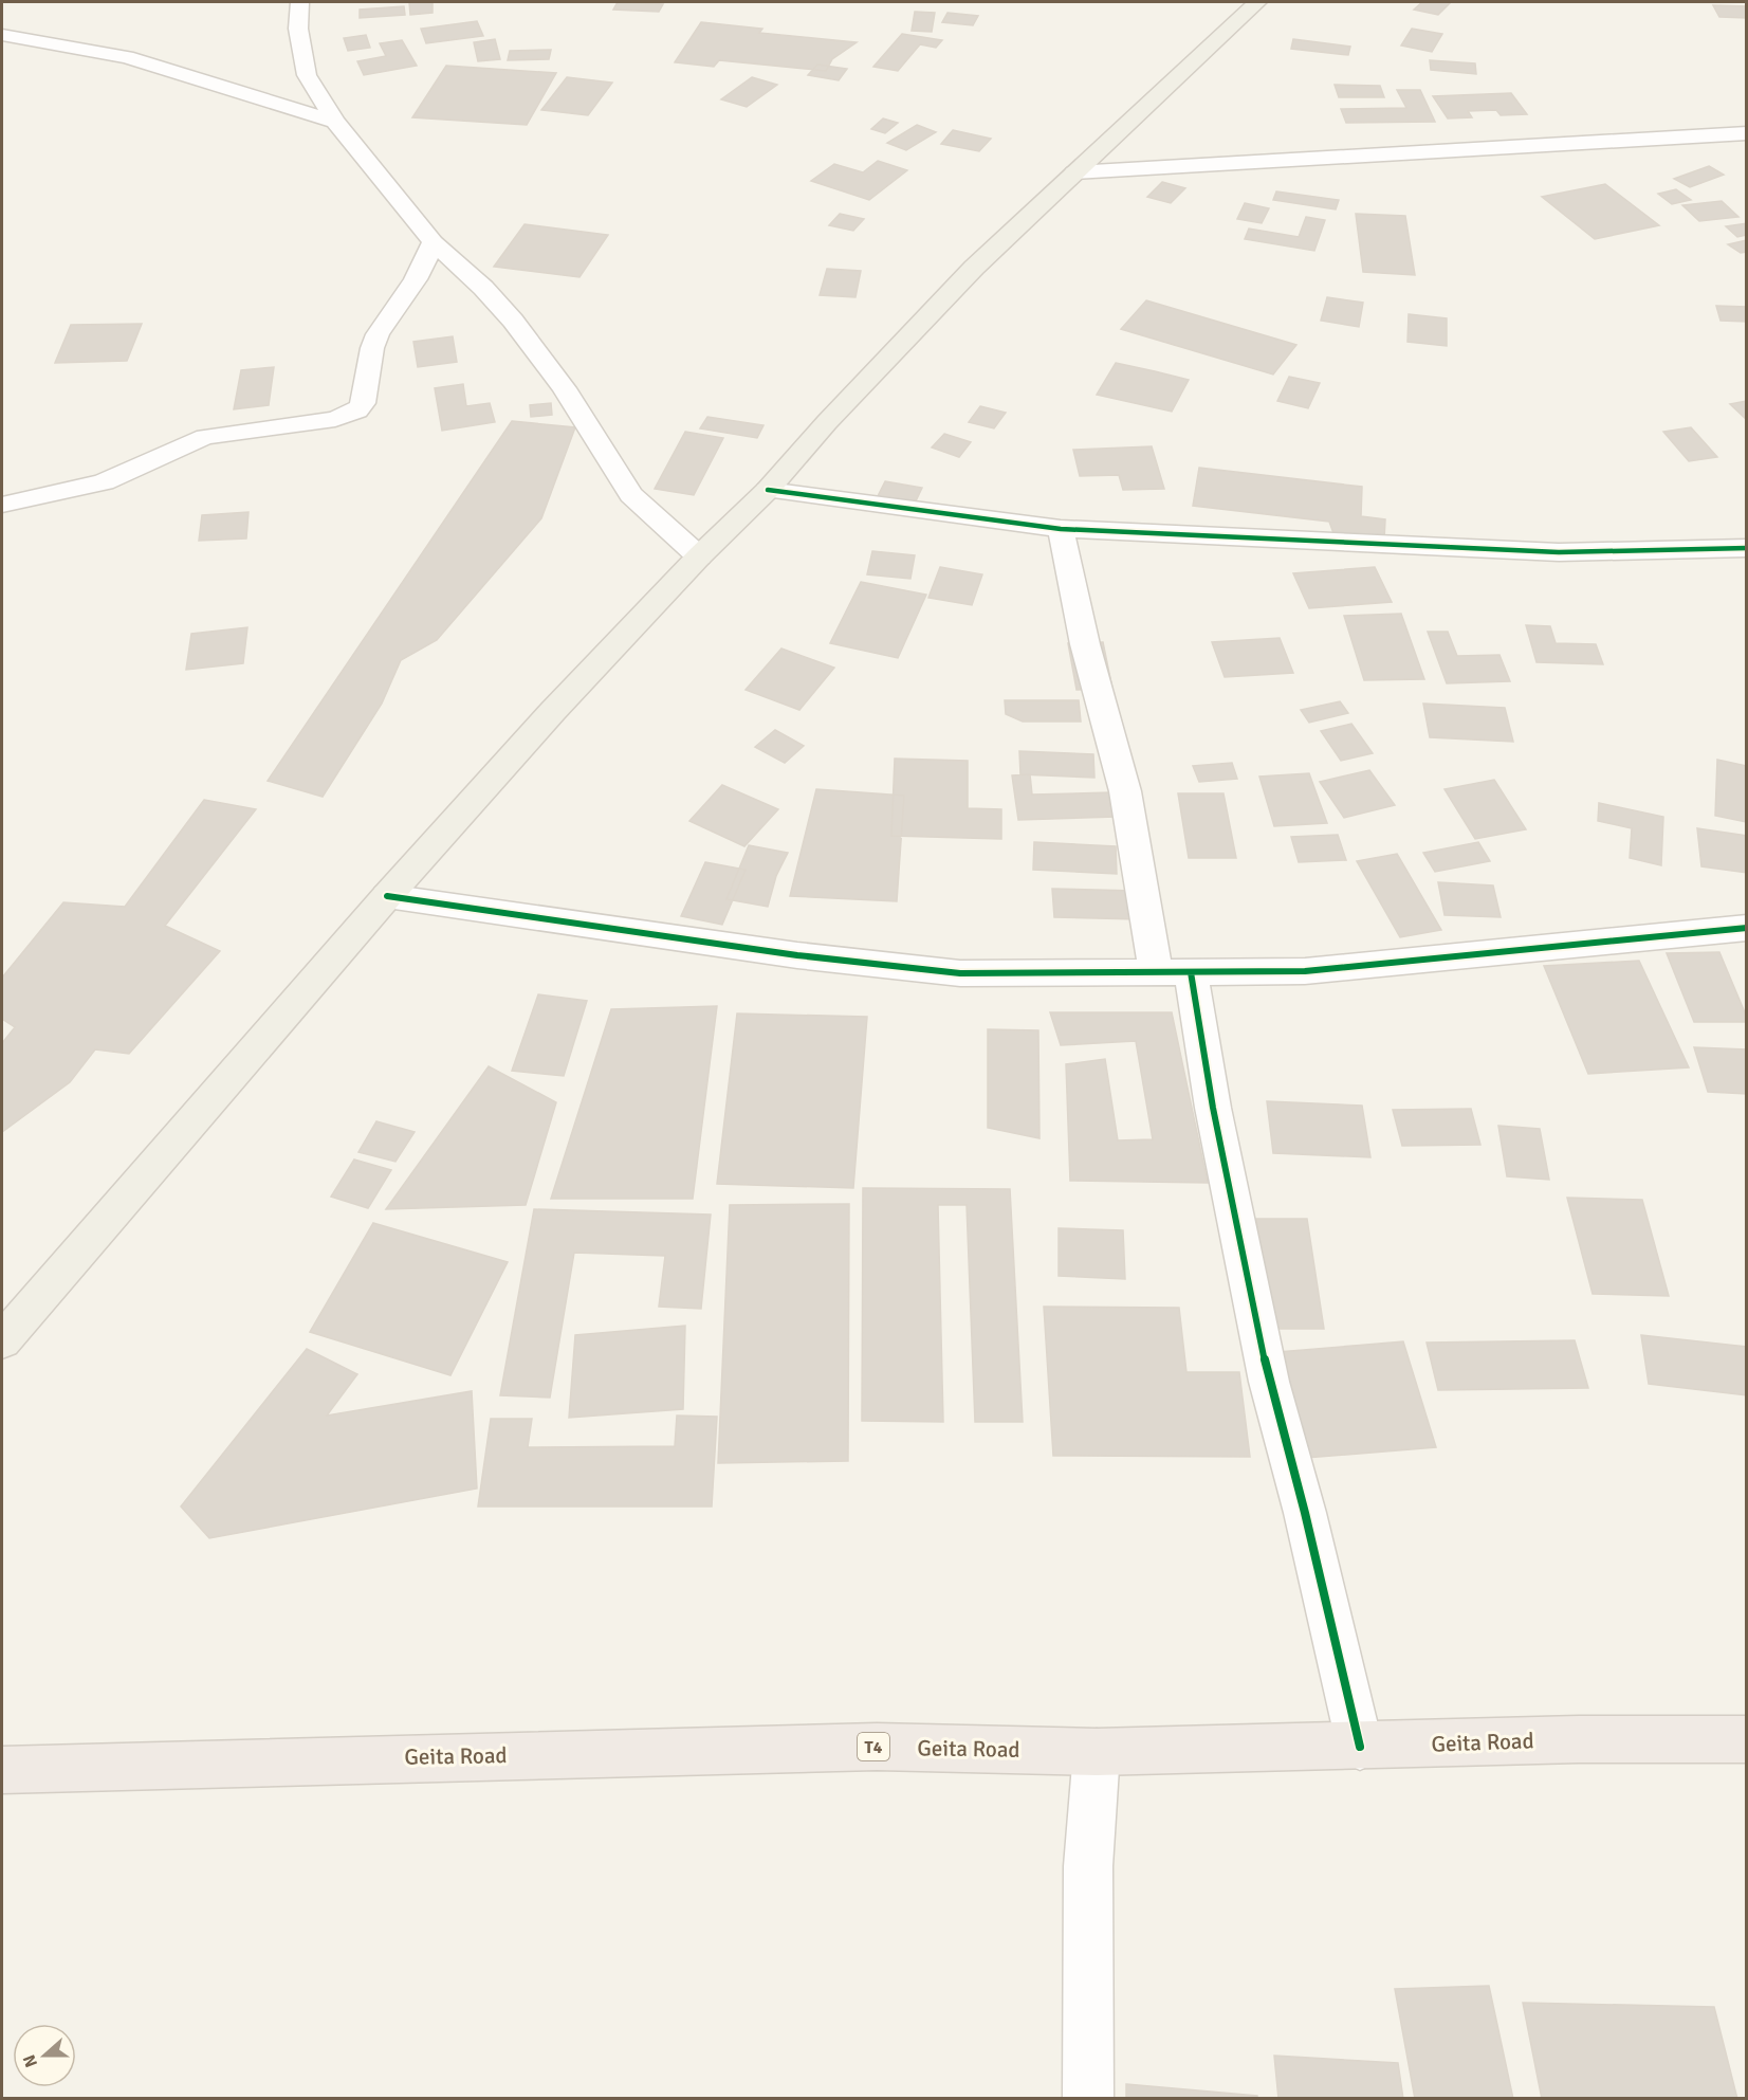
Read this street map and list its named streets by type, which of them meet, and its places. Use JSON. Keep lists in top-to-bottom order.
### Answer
{
  "streets": {
    "highway": ["Geita Road", "T4"]
  },
  "north": "left"
}
